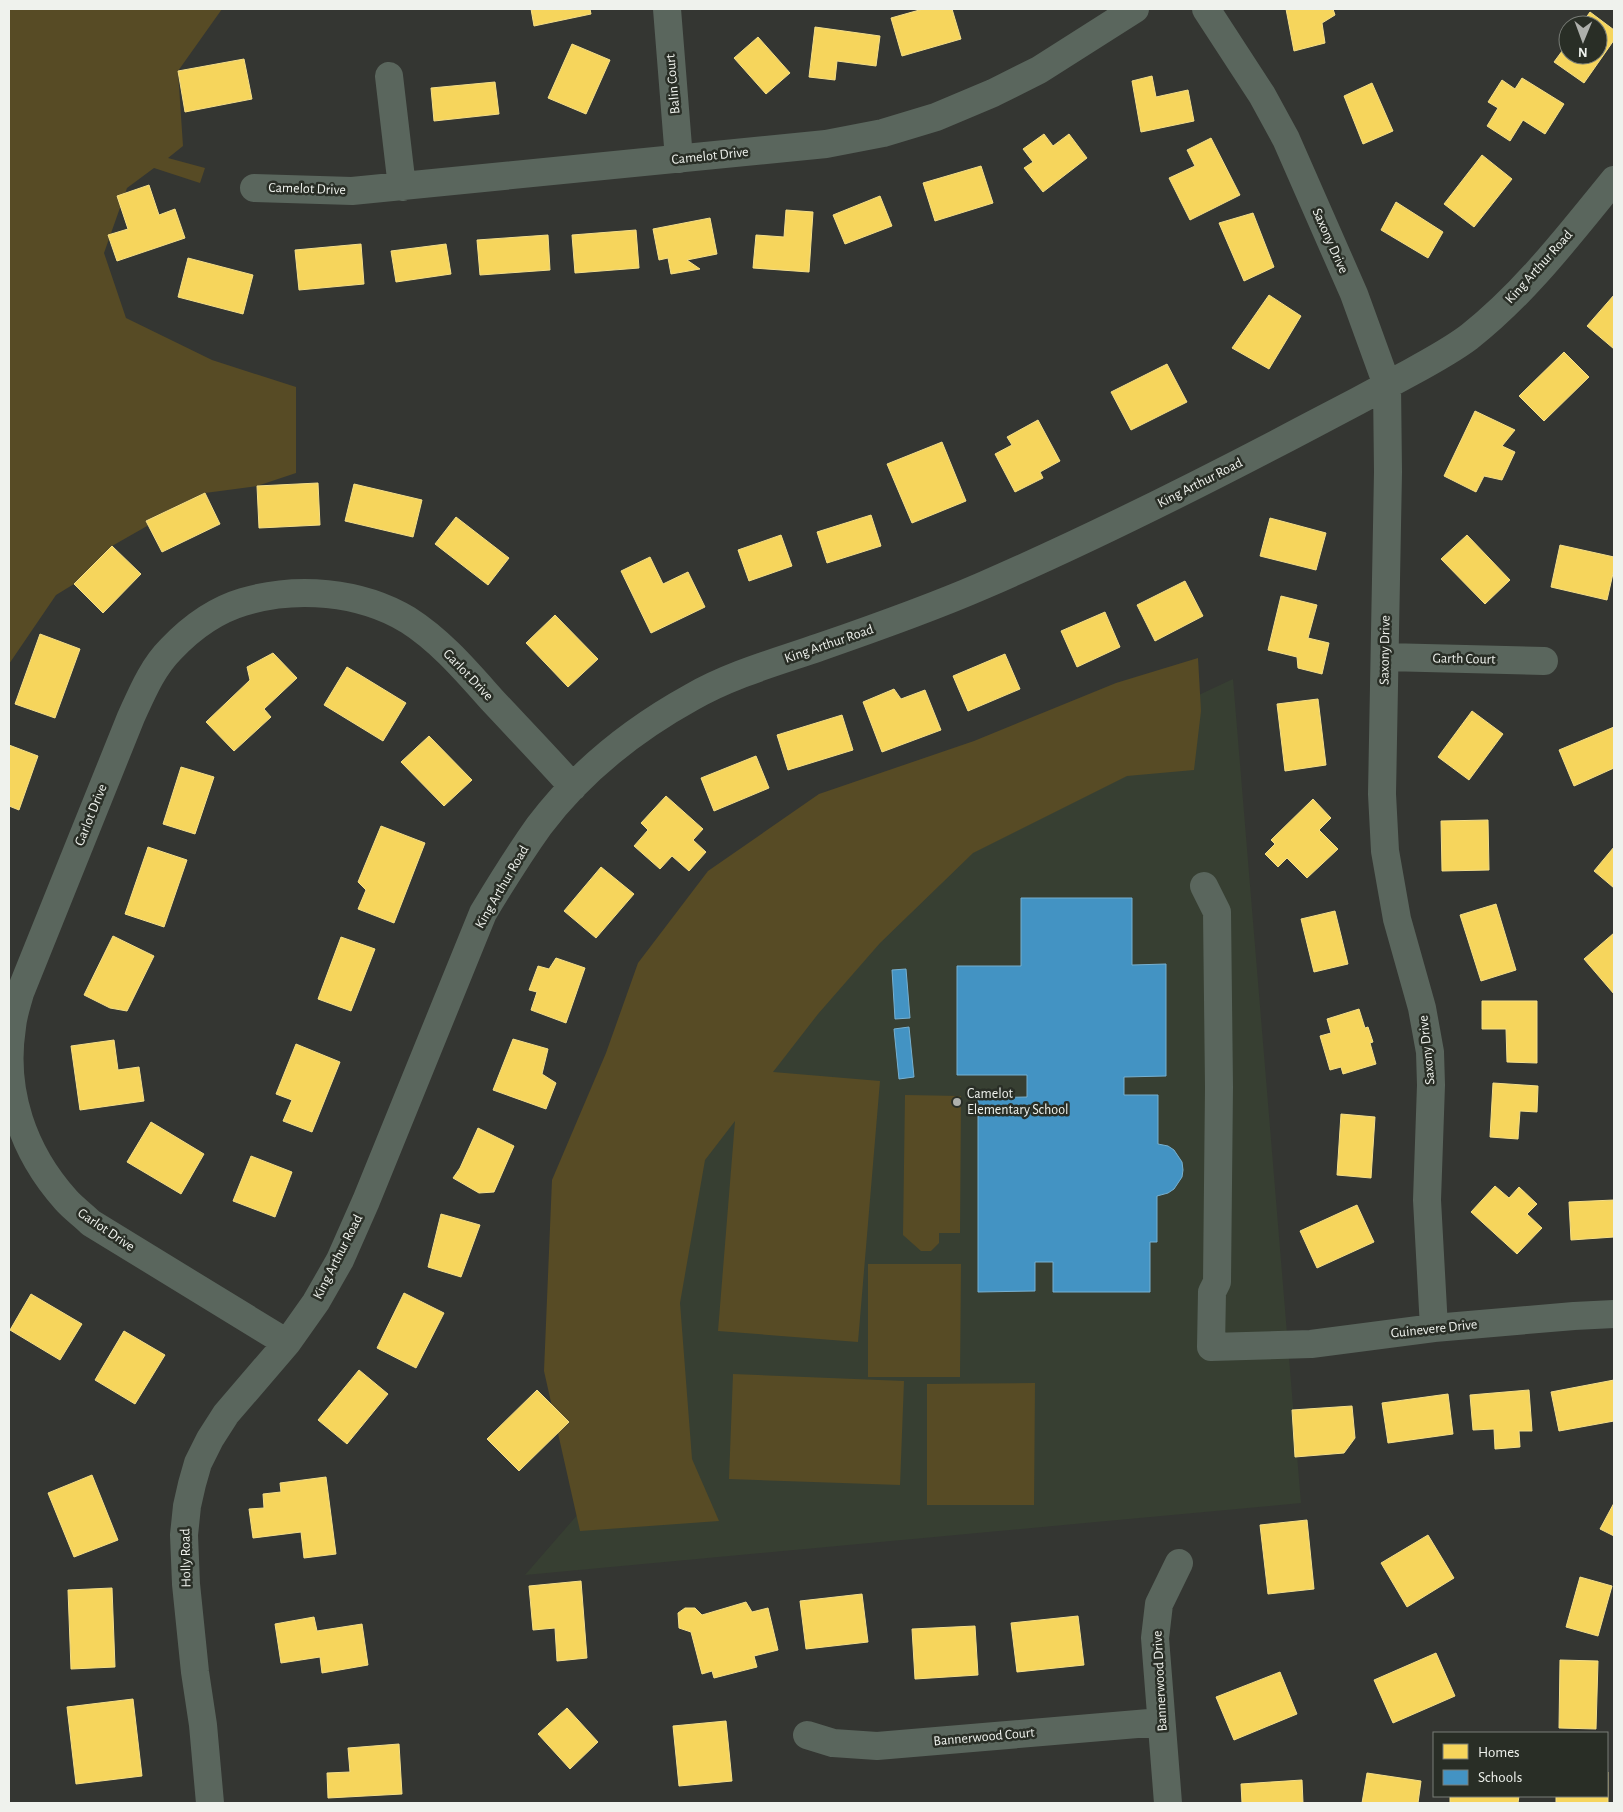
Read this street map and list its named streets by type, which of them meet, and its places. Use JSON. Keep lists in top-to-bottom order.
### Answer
{
  "streets": {
    "street": [
      "Balin Court",
      "Camelot Drive",
      "Saxony Drive",
      "King Arthur Road",
      "Garth Court",
      "Garlot Drive",
      "Guinevere Drive",
      "Holly Road",
      "Bannerwood Drive",
      "Bannerwood Court"
    ]
  },
  "crossings": [
    ["Balin Court", "Camelot Drive"],
    ["Saxony Drive", "King Arthur Road"],
    ["Saxony Drive", "Garth Court"],
    ["Saxony Drive", "Guinevere Drive"],
    ["King Arthur Road", "Garlot Drive"],
    ["King Arthur Road", "Holly Road"],
    ["Garlot Drive", "Holly Road"],
    ["Bannerwood Drive", "Bannerwood Court"]
  ],
  "places": ["Camelot Elementary School"],
  "legend": ["Homes", "Schools"],
  "north": "bottom"
}
